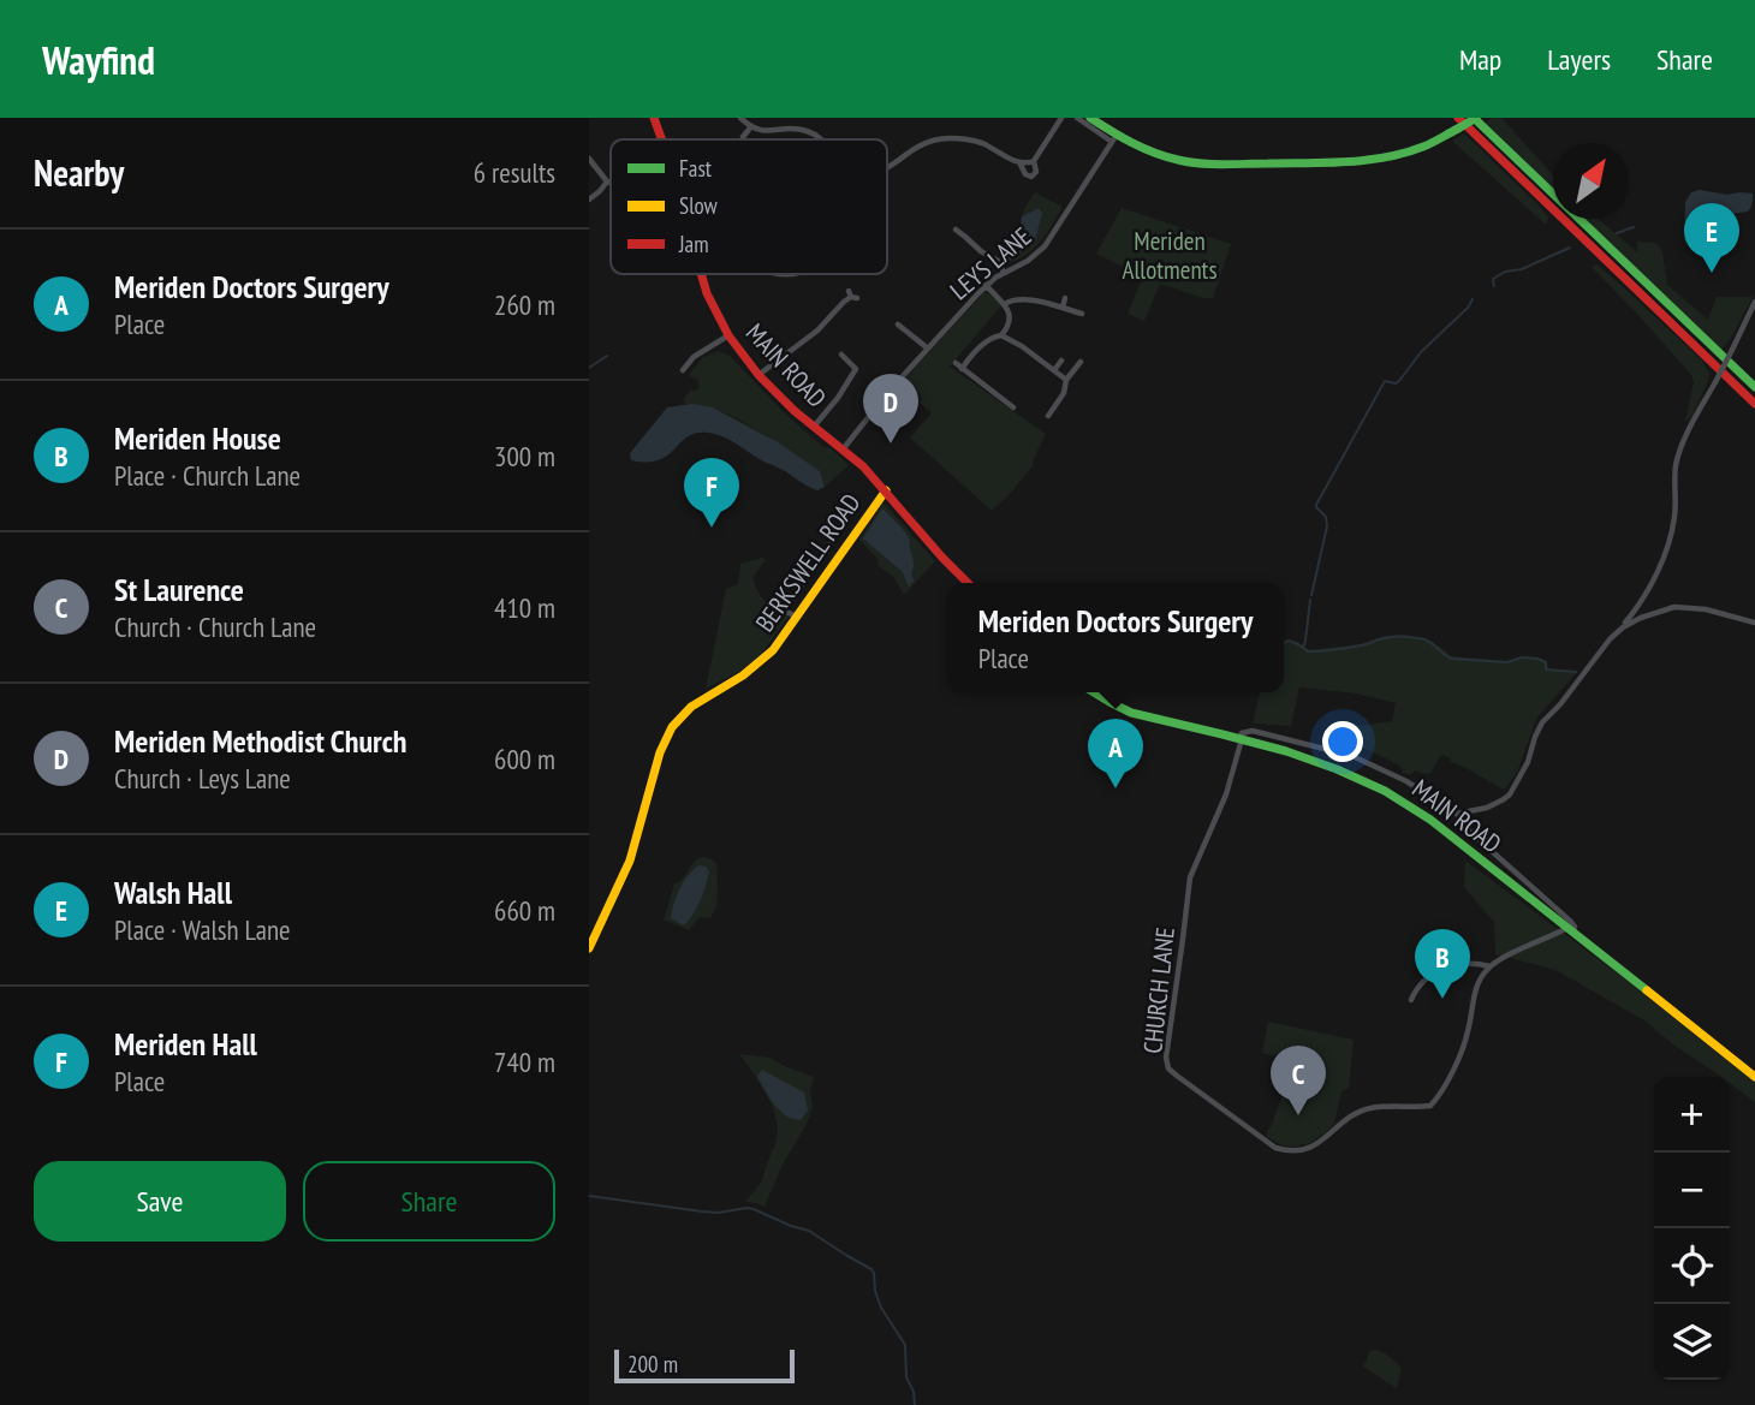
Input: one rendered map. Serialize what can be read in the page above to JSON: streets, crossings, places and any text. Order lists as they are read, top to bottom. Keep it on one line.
{"streets":{"main road":["MAIN ROAD","BERKSWELL ROAD"],"street":["LEYS LANE","CHURCH LANE"]},"crossings":[["LEYS LANE","MAIN ROAD"],["MAIN ROAD","BERKSWELL ROAD"],["MAIN ROAD","CHURCH LANE"]],"parks":["Meriden Allotments"],"legend":["Fast","Slow","Jam"],"scale_bar":"200 m","north":"top right","page":{"header":"Wayfind","nav":["Map","Layers","Share"],"heading":["Nearby","6 results"],"pins":["E","D","F","A","B","C"],"list":[{"mark":"A","name":"Meriden Doctors Surgery","note":"Place","value":"260 m"},{"mark":"B","name":"Meriden House","note":"Place · Church Lane","value":"300 m"},{"mark":"C","name":"St Laurence","note":"Church · Church Lane","value":"410 m"},{"mark":"D","name":"Meriden Methodist Church","note":"Church · Leys Lane","value":"600 m"},{"mark":"E","name":"Walsh Hall","note":"Place · Walsh Lane","value":"660 m"},{"mark":"F","name":"Meriden Hall","note":"Place","value":"740 m"}],"popup":["Meriden Doctors Surgery","Place"],"map_buttons":["+","−"],"buttons":["Save","Share"],"scale":"200 m"}}
